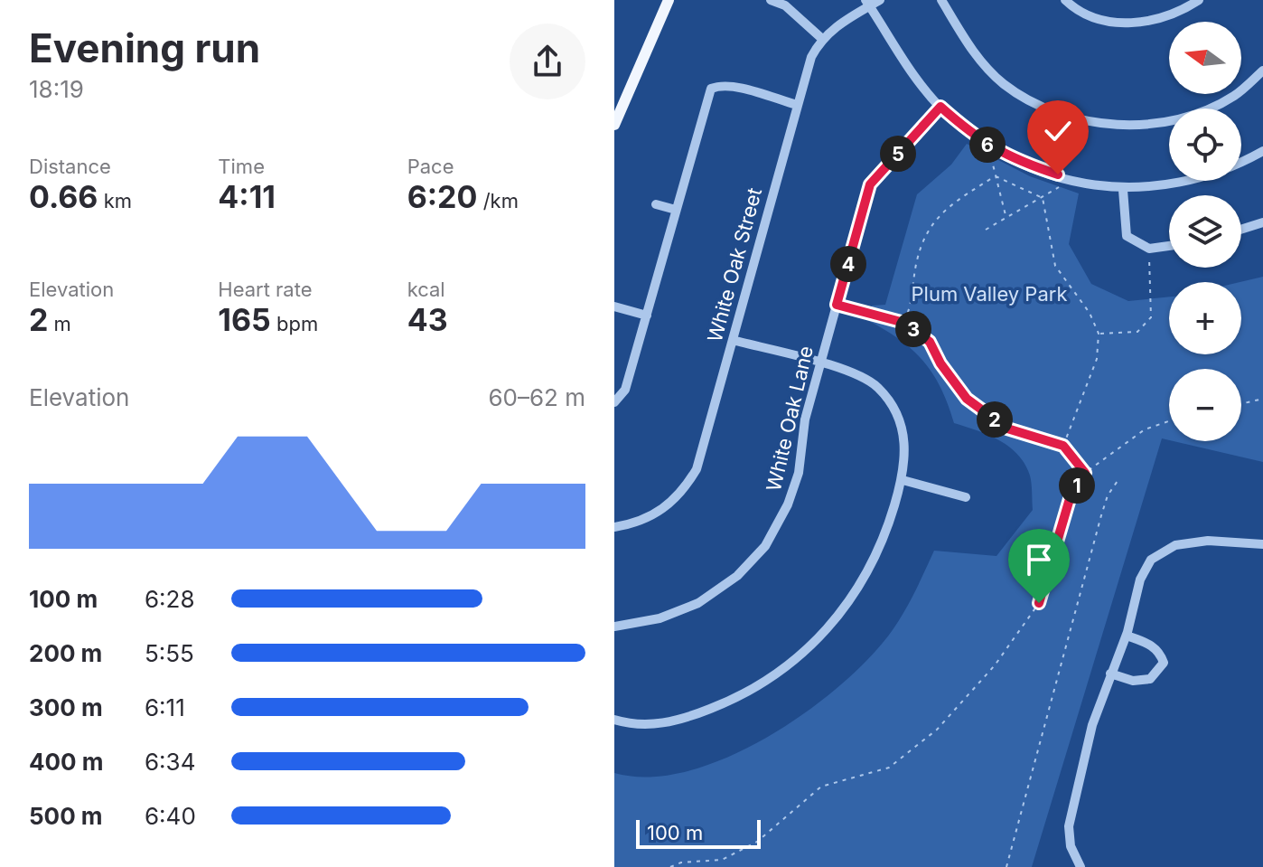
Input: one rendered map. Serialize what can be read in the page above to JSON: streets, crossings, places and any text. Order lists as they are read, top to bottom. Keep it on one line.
{"streets":{"street":["White Oak Street","White Oak Lane"]},"parks":["Plum Valley Park"],"scale_bar":"100 m","north":"left","page":{"heading":["Evening run","18:19"],"map_buttons":["+","−"],"stats":[["Distance","0.66 km"],["Time","4:11"],["Pace","6:20 /km"],["Elevation","2 m"],["Heart rate","165 bpm"],["kcal","43"]],"pins":["6","5","4","3","2","1"],"chart":["Elevation","60–62 m"],"list":[{"name":"100 m","note":"6:28"},{"name":"200 m","note":"5:55"},{"name":"300 m","note":"6:11"},{"name":"400 m","note":"6:34"},{"name":"500 m","note":"6:40"}],"scale":"100 m"}}
